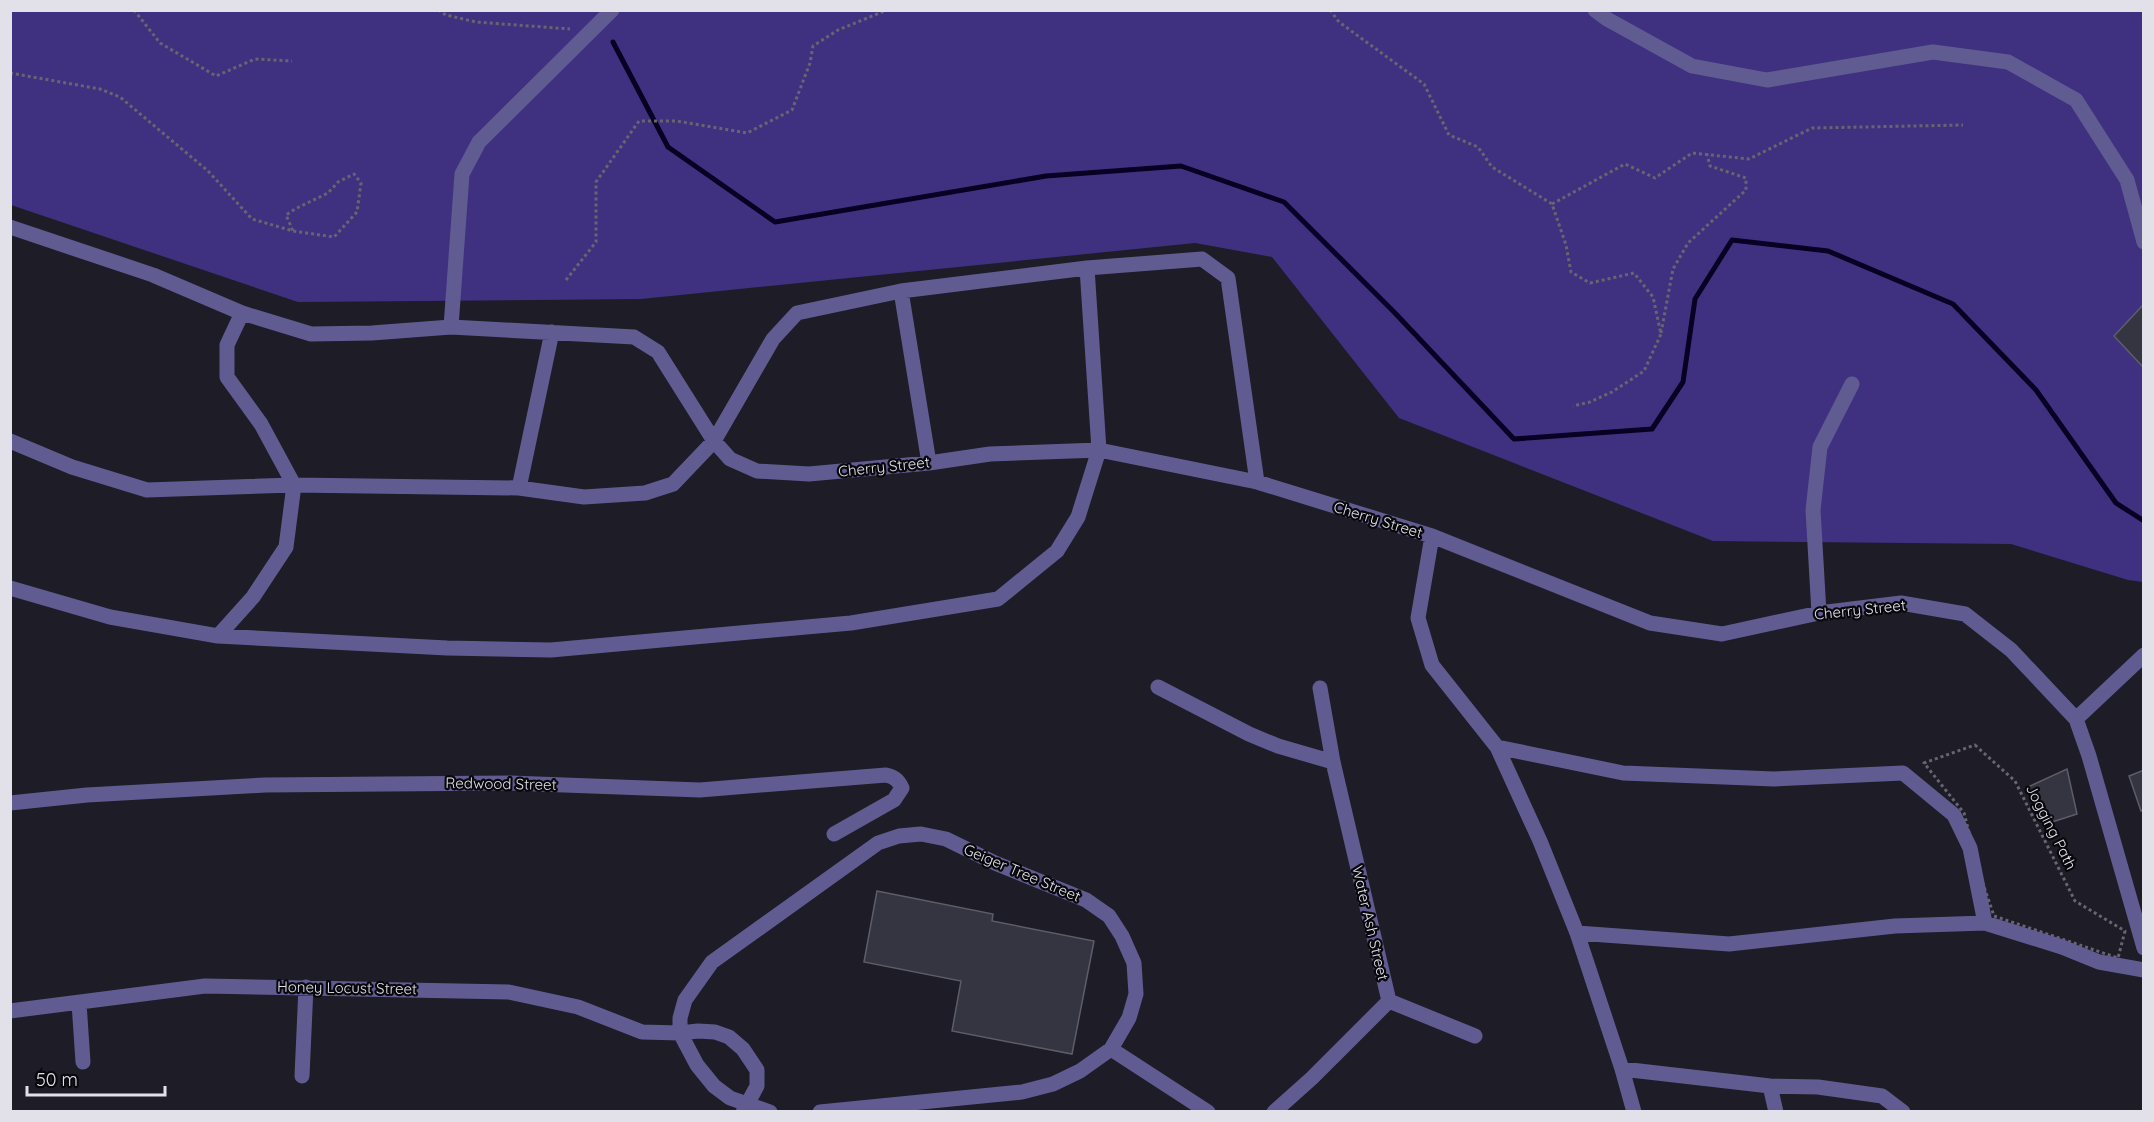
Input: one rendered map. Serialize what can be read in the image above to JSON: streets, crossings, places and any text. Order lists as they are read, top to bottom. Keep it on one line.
{"streets":{"street":["Cherry Street","Redwood Street","Geiger Tree Street","Water Ash Street","Honey Locust Street"],"path":["Jogging Path"]},"crossings":[["Geiger Tree Street","Honey Locust Street"]],"scale_bar":"50 m"}
